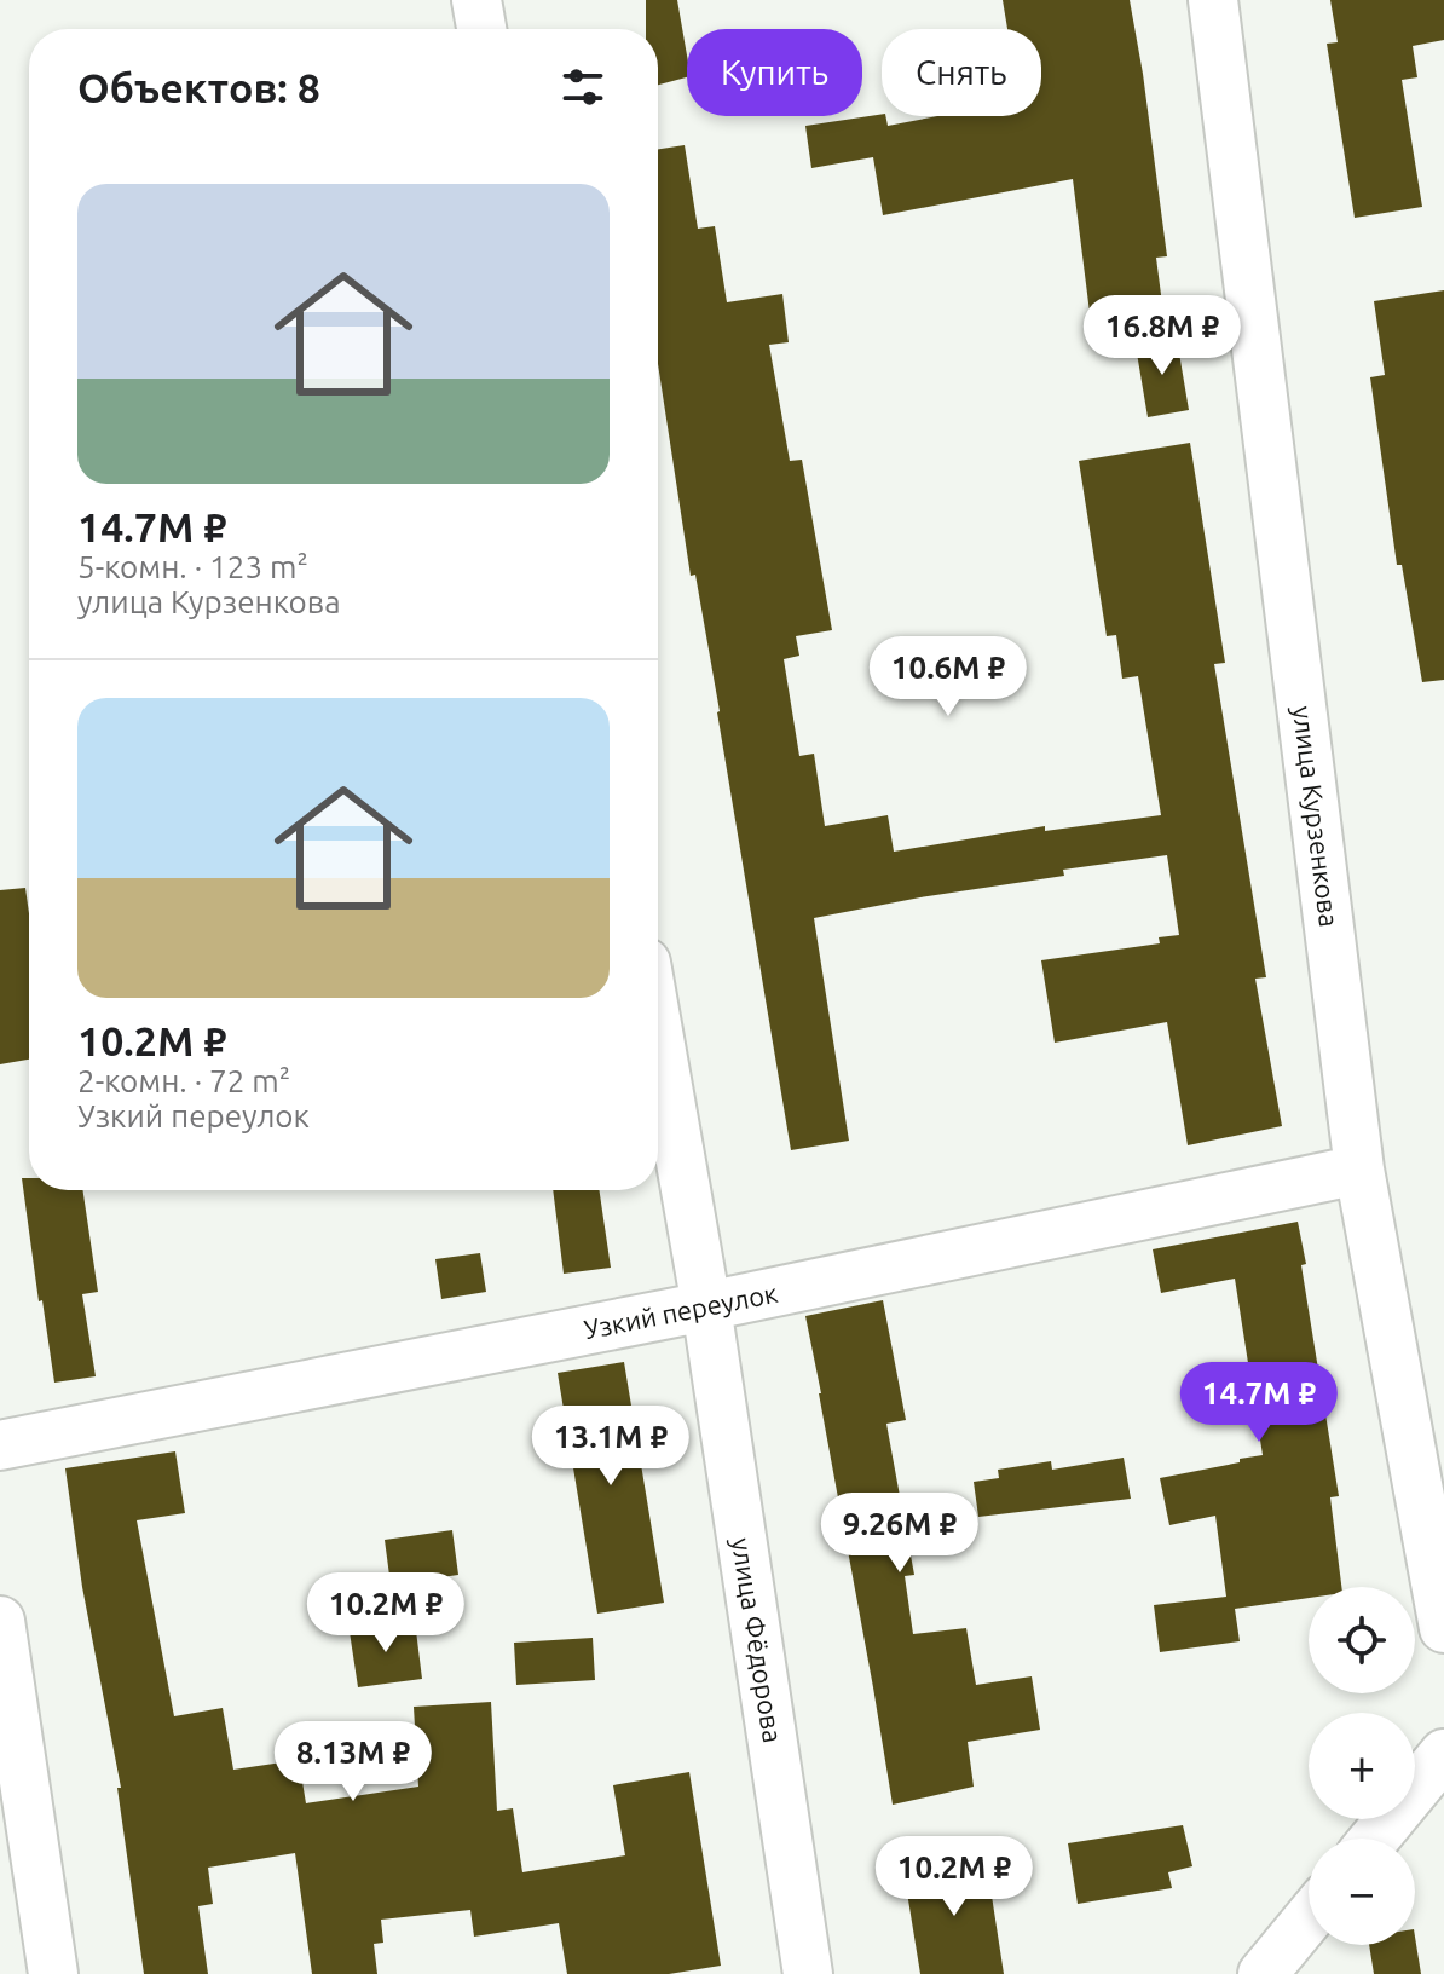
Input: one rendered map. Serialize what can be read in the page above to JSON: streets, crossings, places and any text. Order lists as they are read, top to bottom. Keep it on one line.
{"streets":{"street":["улица Курзенкова","Узкий переулок","улица Фёдорова"]},"crossings":[["улица Курзенкова","Узкий переулок"],["Узкий переулок","улица Фёдорова"]],"page":{"chip":["Купить","Снять"],"heading":"Объектов: 8","list":[{"name":"14.7M ₽","note":"5-комн. · 123 m² · улица Курзенкова"},{"name":"10.2M ₽","note":"2-комн. · 72 m² · Узкий переулок"}],"price":["16.8M ₽","10.6M ₽","14.7M ₽","13.1M ₽","9.26M ₽","10.2M ₽","8.13M ₽","10.2M ₽"],"map_buttons":["+","−"]}}
